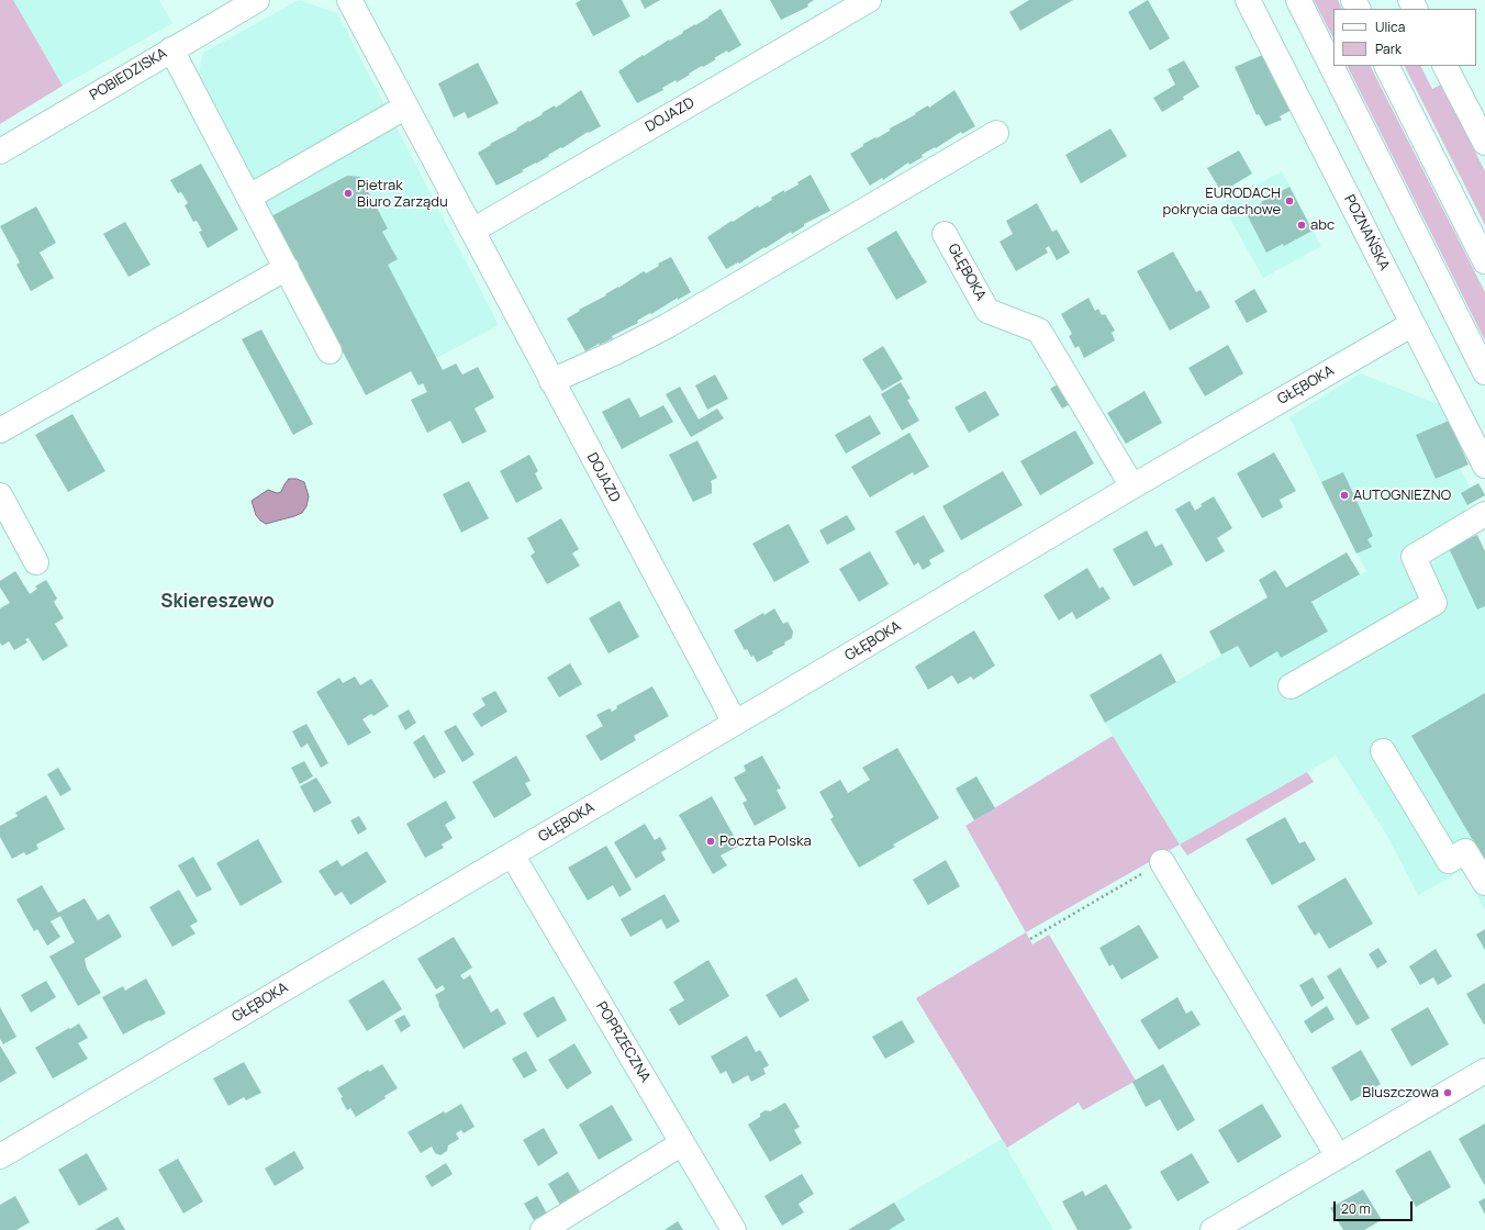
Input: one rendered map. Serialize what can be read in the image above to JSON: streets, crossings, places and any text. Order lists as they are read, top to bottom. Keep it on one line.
{"streets":{"street":["POBIEDZISKA","DOJAZD","POZNAŃSKA","GŁĘBOKA","POPRZECZNA"]},"crossings":[["DOJAZD","GŁĘBOKA"],["POZNAŃSKA","GŁĘBOKA"],["GŁĘBOKA","POPRZECZNA"]],"districts":["Skiereszewo"],"places":["Pietrak Biuro Zarządu","EURODACH pokrycia dachowe","abc","AUTOGNIEZNO","Poczta Polska","Bluszczowa"],"legend":["Ulica","Park"],"scale_bar":"20 m"}
